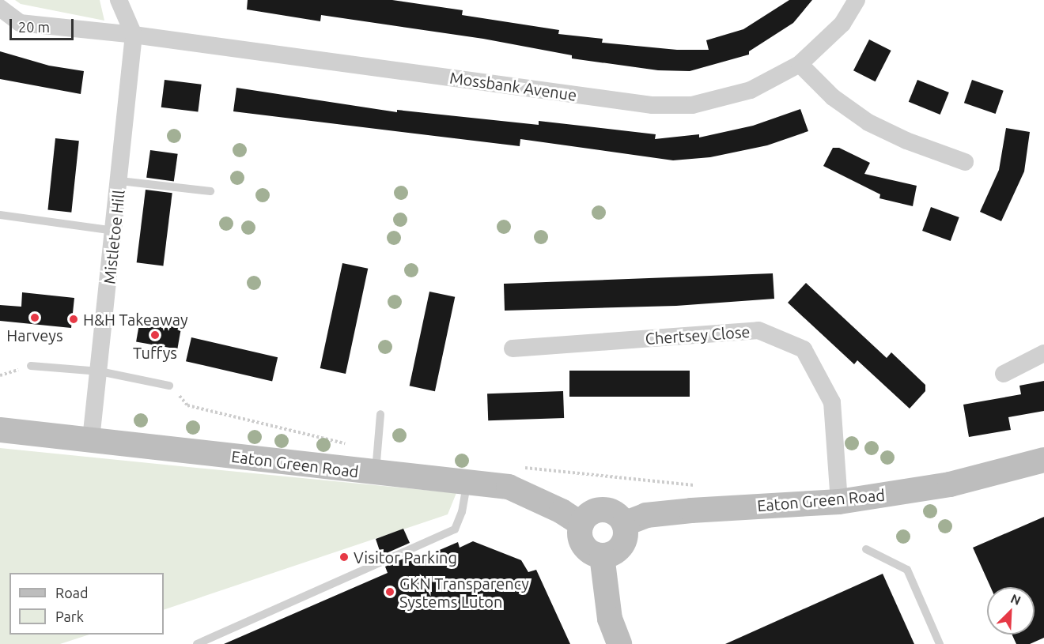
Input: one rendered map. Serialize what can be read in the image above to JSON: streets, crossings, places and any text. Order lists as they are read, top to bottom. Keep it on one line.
{"streets":{"street":["Mossbank Avenue","Mistletoe Hill","Chertsey Close","Eaton Green Road"]},"crossings":[["Mossbank Avenue","Mistletoe Hill"],["Mistletoe Hill","Eaton Green Road"],["Chertsey Close","Eaton Green Road"]],"places":["Harveys","H&H Takeaway","Tuffys","Visitor Parking","GKN Transparency Systems Luton"],"legend":["Road","Park"],"scale_bar":"20 m","north":"top right"}
